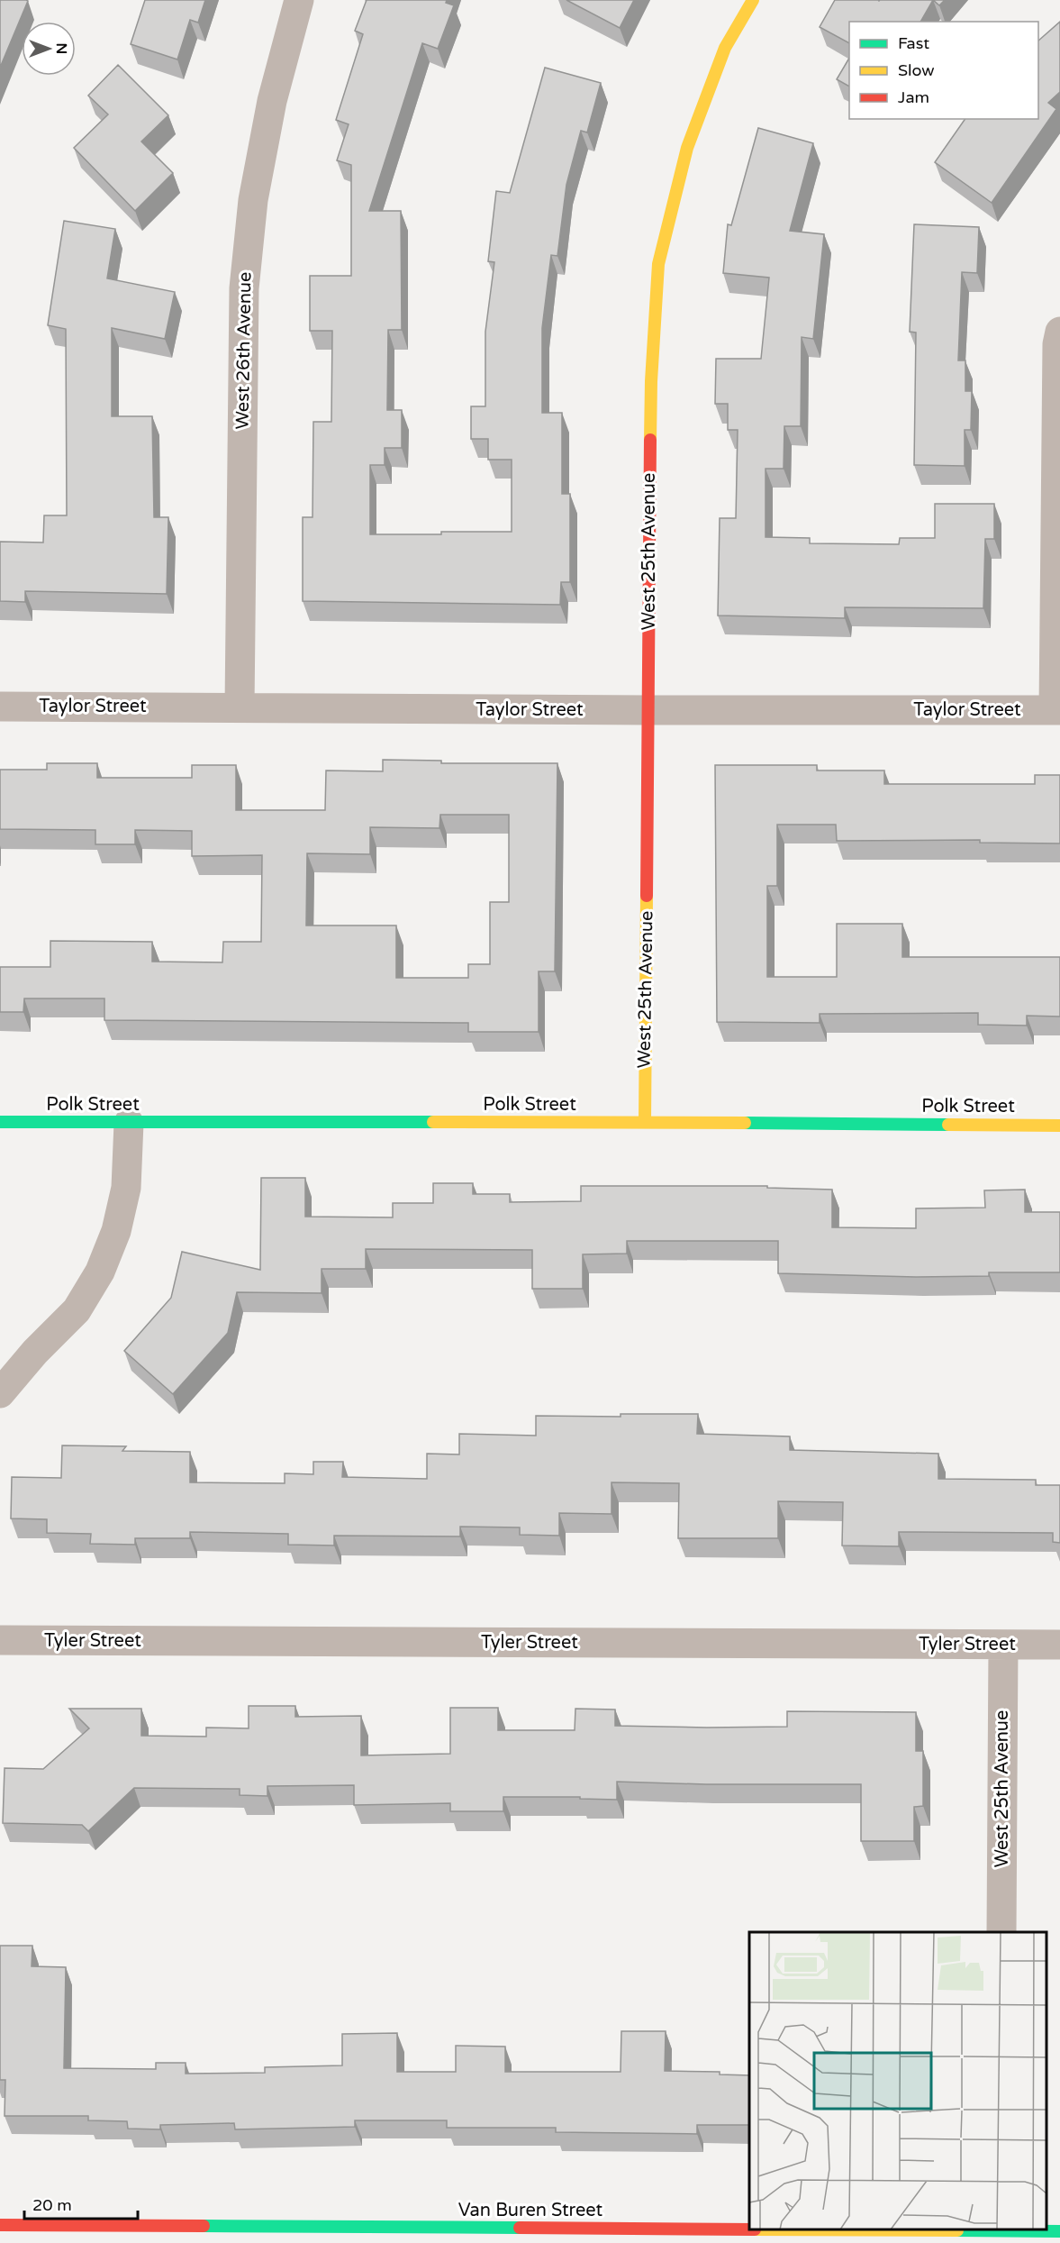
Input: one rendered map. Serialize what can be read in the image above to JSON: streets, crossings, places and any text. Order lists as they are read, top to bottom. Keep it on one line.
{"streets":{"street":["West 26th Avenue","West 25th Avenue","Taylor Street","Polk Street","Tyler Street","Van Buren Street"]},"crossings":[["West 26th Avenue","Taylor Street"],["West 25th Avenue","Taylor Street"],["West 25th Avenue","Polk Street"],["West 25th Avenue","Tyler Street"]],"legend":["Fast","Slow","Jam"],"scale_bar":"20 m","north":"right"}
